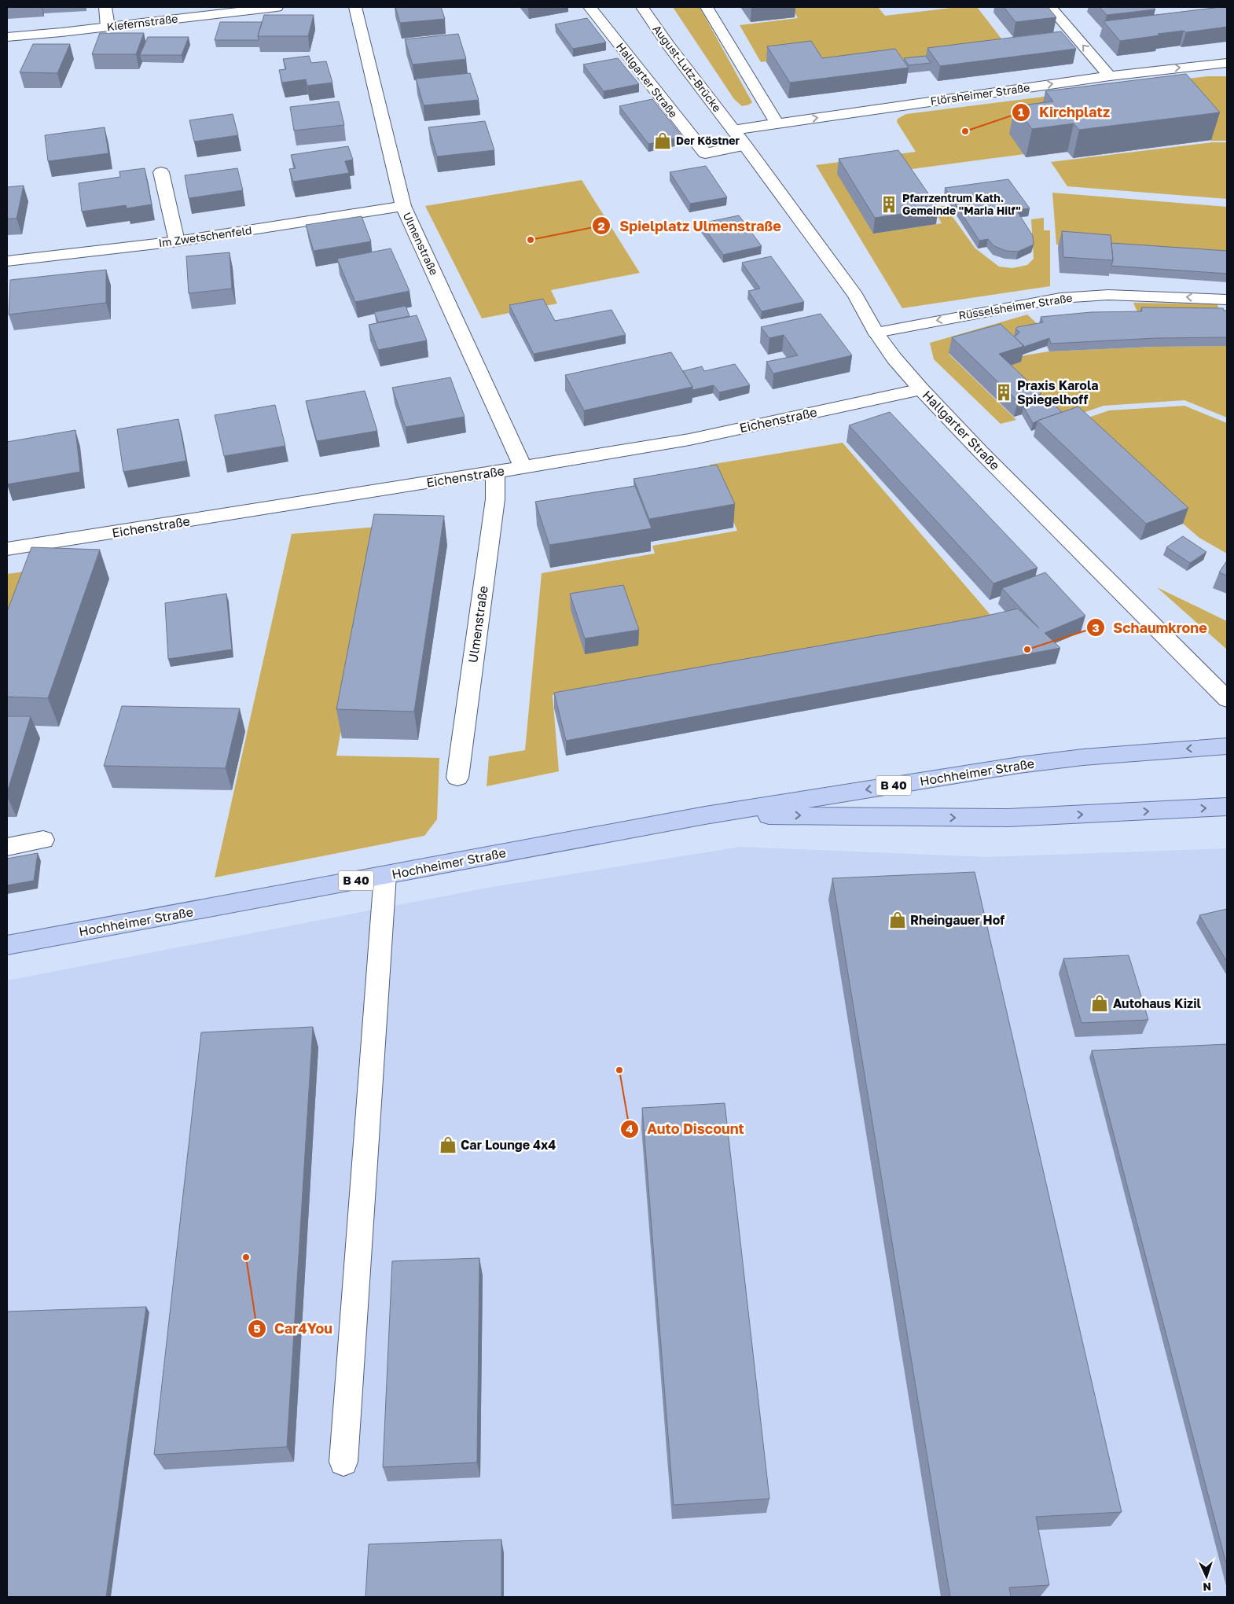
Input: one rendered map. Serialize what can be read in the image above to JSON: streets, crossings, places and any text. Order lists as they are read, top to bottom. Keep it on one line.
{"streets":{"main road":["Hochheimer Straße","B 40"],"street":["Kiefernstraße","August-Lutz-Brücke","Hallgarter Straße","Flörsheimer Straße","Im Zwetschenfeld","Ulmenstraße","Rüsselsheimer Straße","Eichenstraße"]},"crossings":[["August-Lutz-Brücke","Hallgarter Straße"],["August-Lutz-Brücke","Flörsheimer Straße"],["Hallgarter Straße","Flörsheimer Straße"],["Hallgarter Straße","Rüsselsheimer Straße"],["Hallgarter Straße","Eichenstraße"],["Im Zwetschenfeld","Ulmenstraße"],["Ulmenstraße","Eichenstraße"]],"one_way":["Flörsheimer Straße","Rüsselsheimer Straße"],"places":{"other":["Kirchplatz","Spielplatz Ulmenstraße","Schaumkrone","Auto Discount","Car4You"],"shop":["Der Köstner","Rheingauer Hof","Autohaus Kizil","Car Lounge 4x4"],"building":["Pfarrzentrum Kath. Gemeinde \"Maria Hilf\"","Praxis Karola Spiegelhoff"]},"north":"bottom"}
